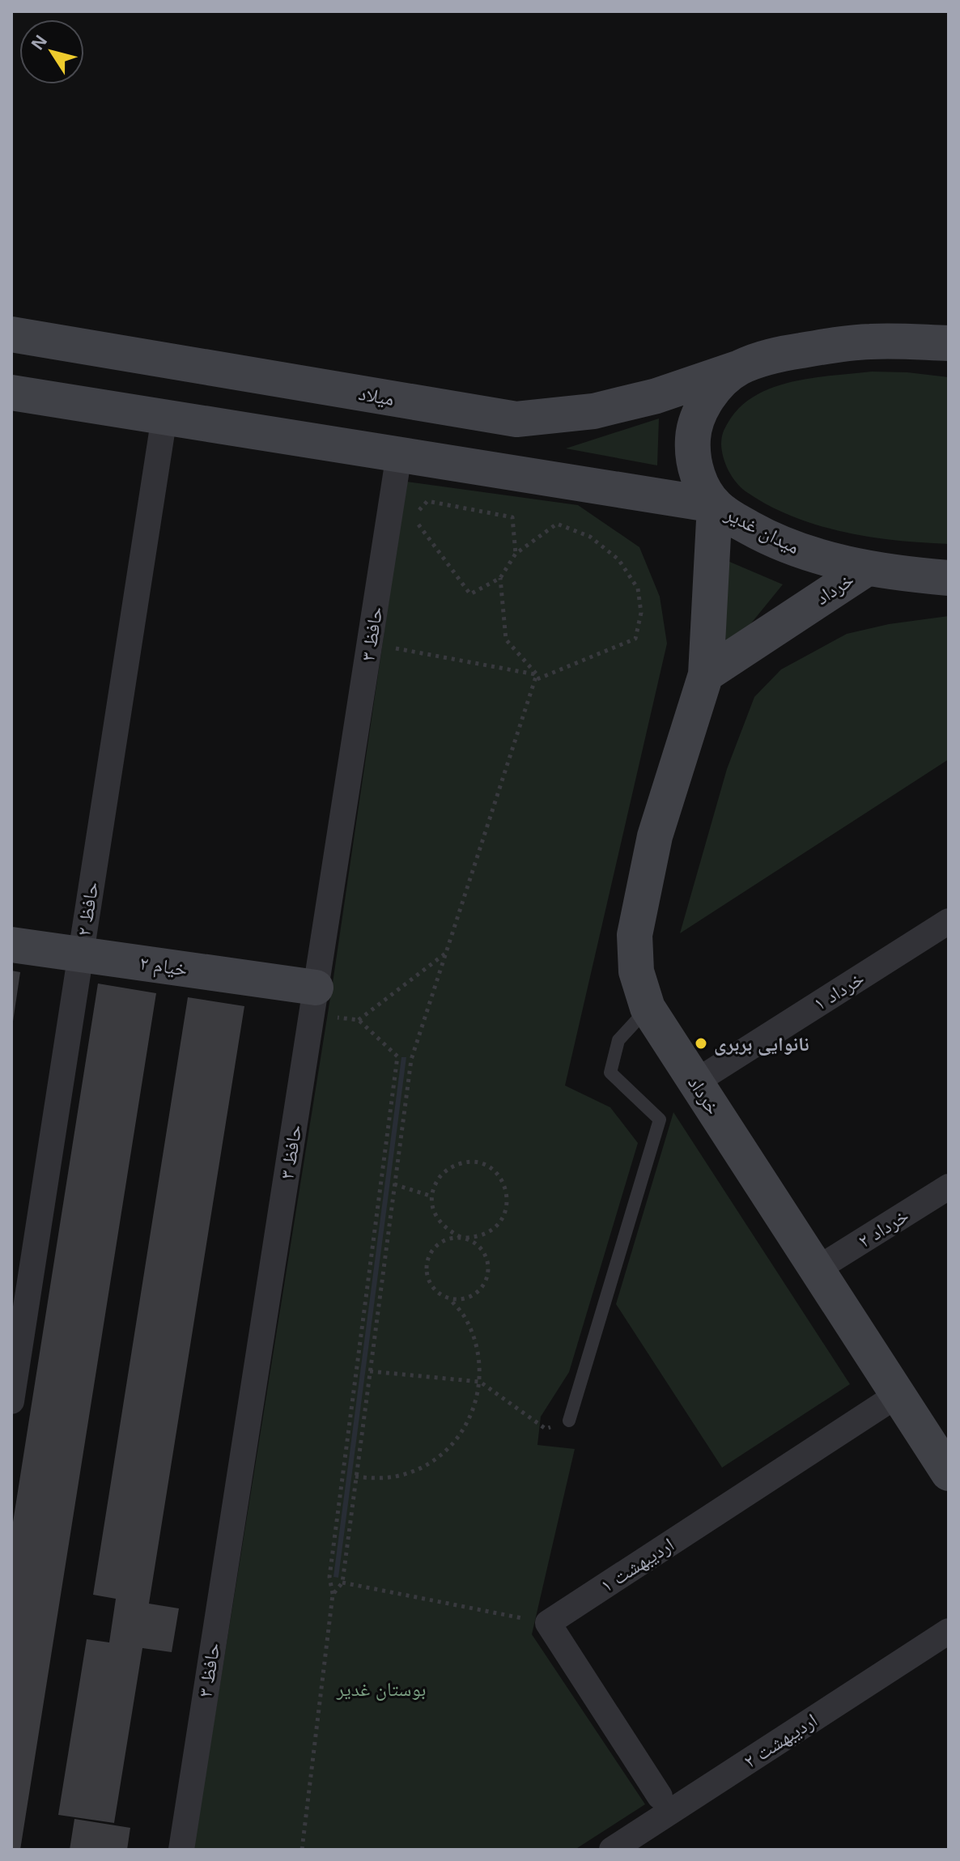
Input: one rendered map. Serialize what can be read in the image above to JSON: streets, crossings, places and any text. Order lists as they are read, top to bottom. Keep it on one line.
{"streets":{"main road":["میلاد","میدان غدیر","خرداد","خیام ۲"],"street":["حافظ ۳","حافظ ۲","خرداد ۱","خرداد ۲","اردیبهشت ۱","اردیبهشت ۲"]},"crossings":[["میلاد","میدان غدیر"],["میدان غدیر","خرداد"],["خرداد","خرداد ۱"],["خرداد","خرداد ۲"],["خرداد","اردیبهشت ۱"],["حافظ ۳","خیام ۲"],["حافظ ۲","خیام ۲"]],"parks":["بوستان غدیر"],"places":["نانوایی بربری"],"north":"top left"}
